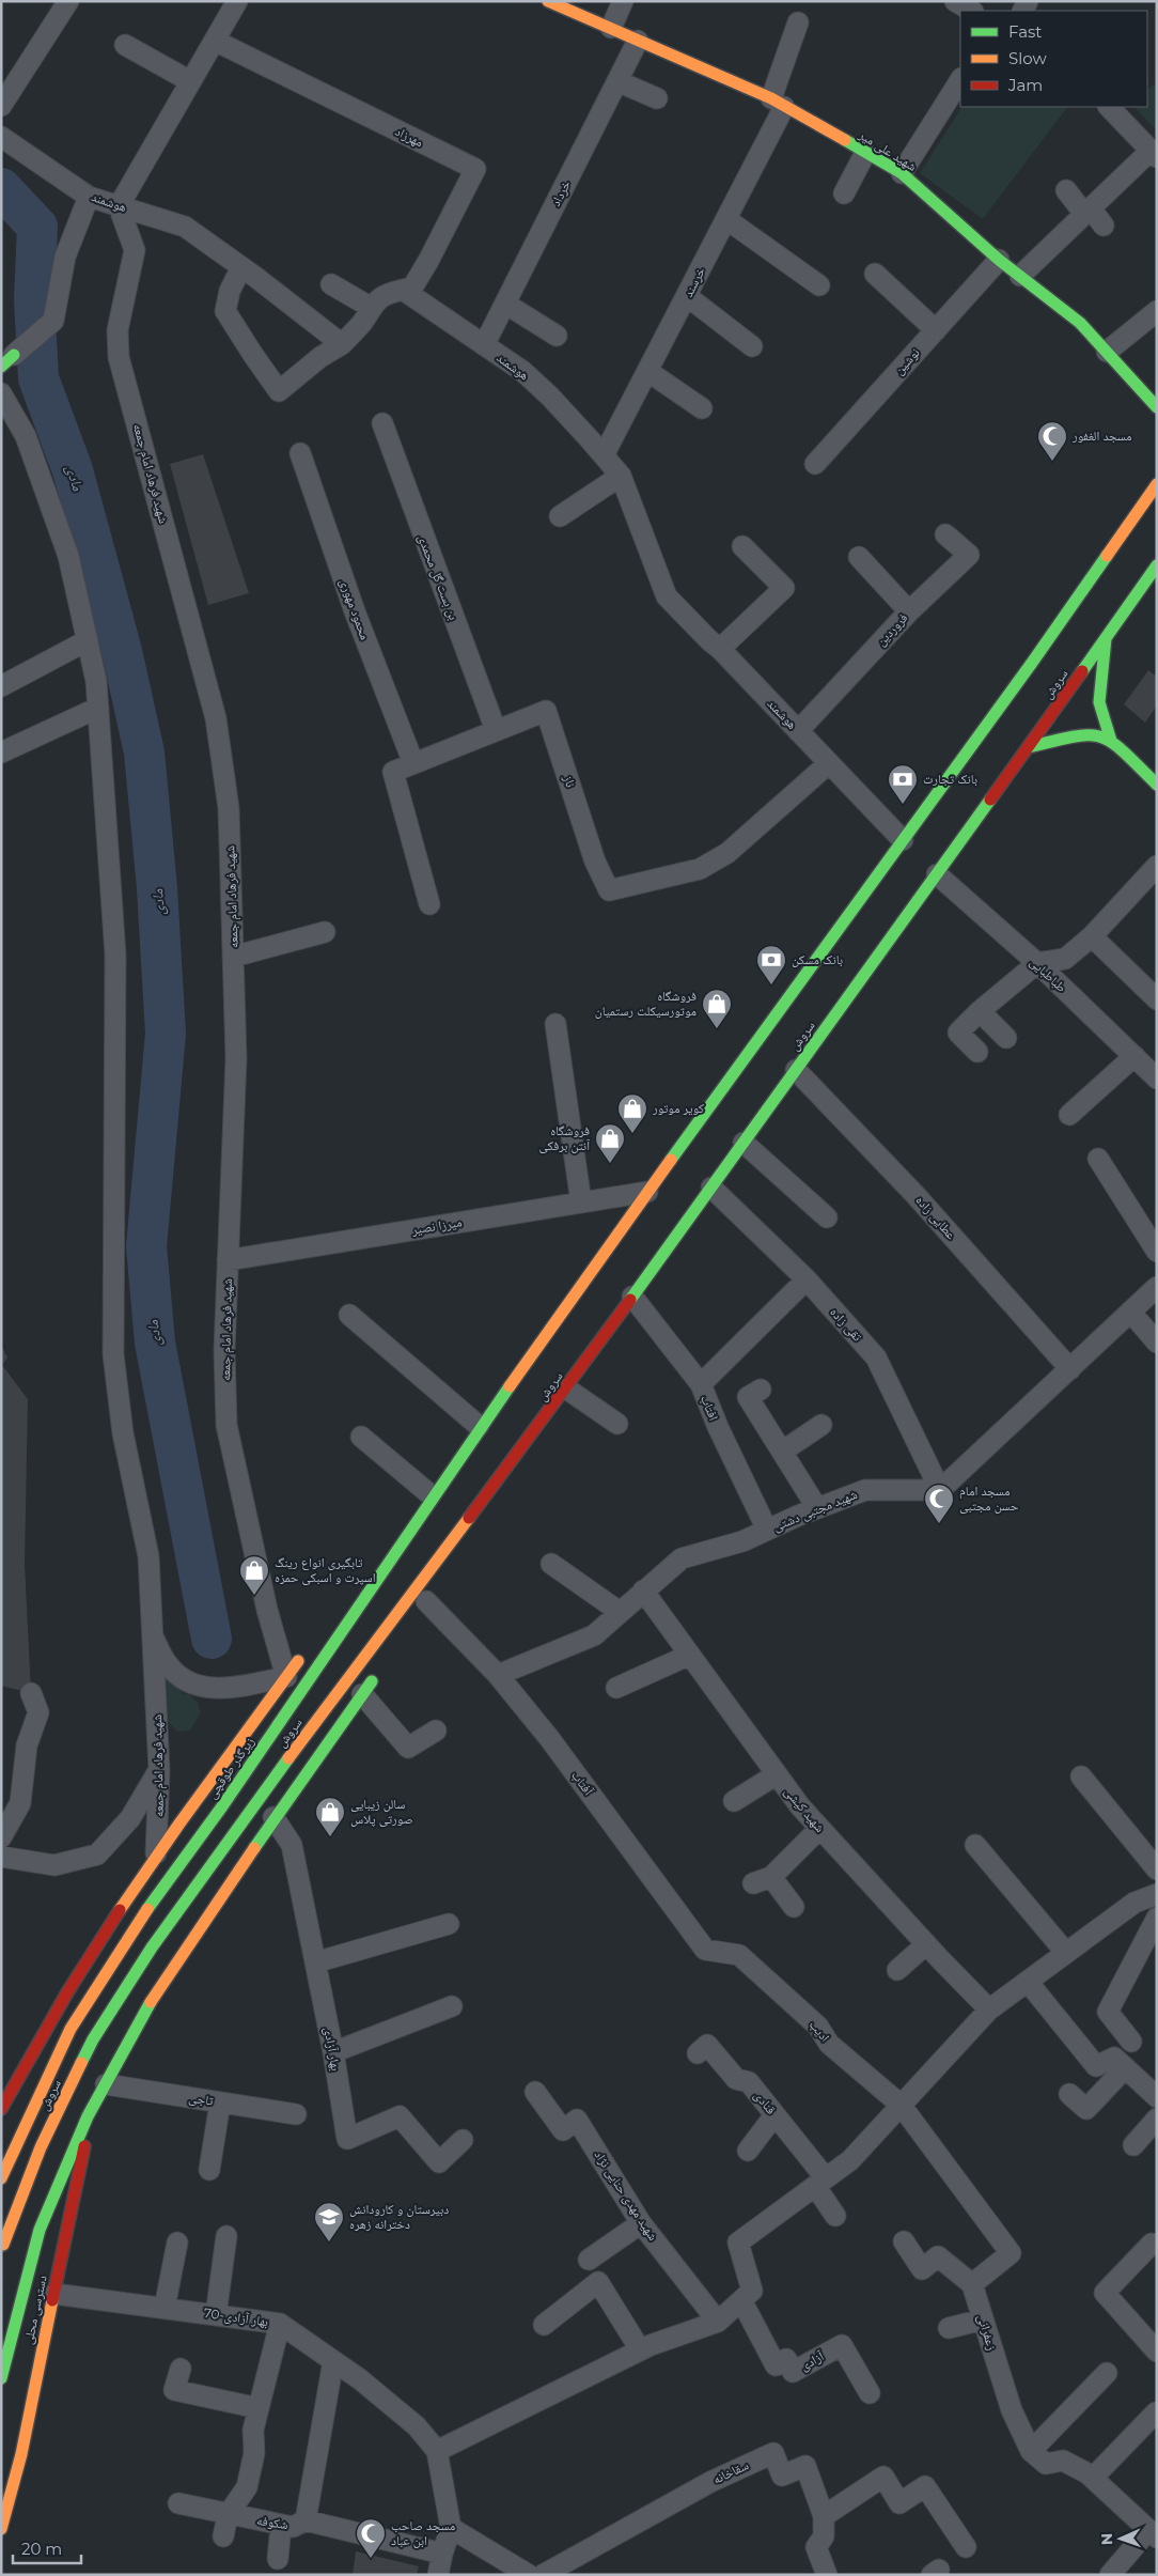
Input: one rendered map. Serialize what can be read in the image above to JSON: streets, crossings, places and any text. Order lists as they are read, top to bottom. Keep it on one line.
{"streets":{"main road":["شهید علی میر","سروش","زیرگذر طوقچی","دسترسی محلی"],"street":["مهرزاد","خرداد","هوشمند","خرسند","نوشین","شهید فرهاد امام جمعه","بن بست گل محمدی","محمود مهوری","فروردین","ناز","طباطبایی","عطایی زاده","میرزا نصیر","تقی زاده","افتاب","شهید مجتبی دشتی","آفتاب","شهید کیشی","ادیب","بهار آزادی","تاجی","قنادی","شهید مهدی حنایی نژاد","70-بهار آزادی","زعفرانی","آزادی","سقاخانه","شکوفه"]},"crossings":[["مهرزاد","هوشمند"],["شهید علی میر","خرداد"],["شهید علی میر","خرسند"],["شهید علی میر","نوشین"],["خرداد","هوشمند"],["هوشمند","خرسند"],["هوشمند","شهید فرهاد امام جمعه"],["هوشمند","فروردین"],["هوشمند","ناز"],["شهید فرهاد امام جمعه","میرزا نصیر"],["بن بست گل محمدی","ناز"],["محمود مهوری","ناز"],["سروش","طباطبایی"],["سروش","عطایی زاده"],["سروش","تقی زاده"],["سروش","افتاب"],["تقی زاده","شهید مجتبی دشتی"],["افتاب","شهید مجتبی دشتی"],["شهید مجتبی دشتی","آفتاب"],["شهید مجتبی دشتی","شهید کیشی"],["آفتاب","ادیب"],["تاجی","دسترسی محلی"],["دسترسی محلی","70-بهار آزادی"]],"water":["مادی"],"places":{"mosque":["مسجد الغفور","مسجد امام حسن مجتبی","مسجد صاحب ابن عباد"],"bank":["بانک تجارت","بانک مسکن"],"shop":["فروشگاه موتورسیکلت رستمیان","کویر موتور","فروشگاه آنتن برفکی","تابگیری انواع رینگ اسپرت و اسبکی حمزه","سالن زیبایی صورتی پلاس"],"school or university":["دبیرستان و کارودانش دخترانه زهره"]},"legend":["Fast","Slow","Jam"],"scale_bar":"20 m","north":"left"}
